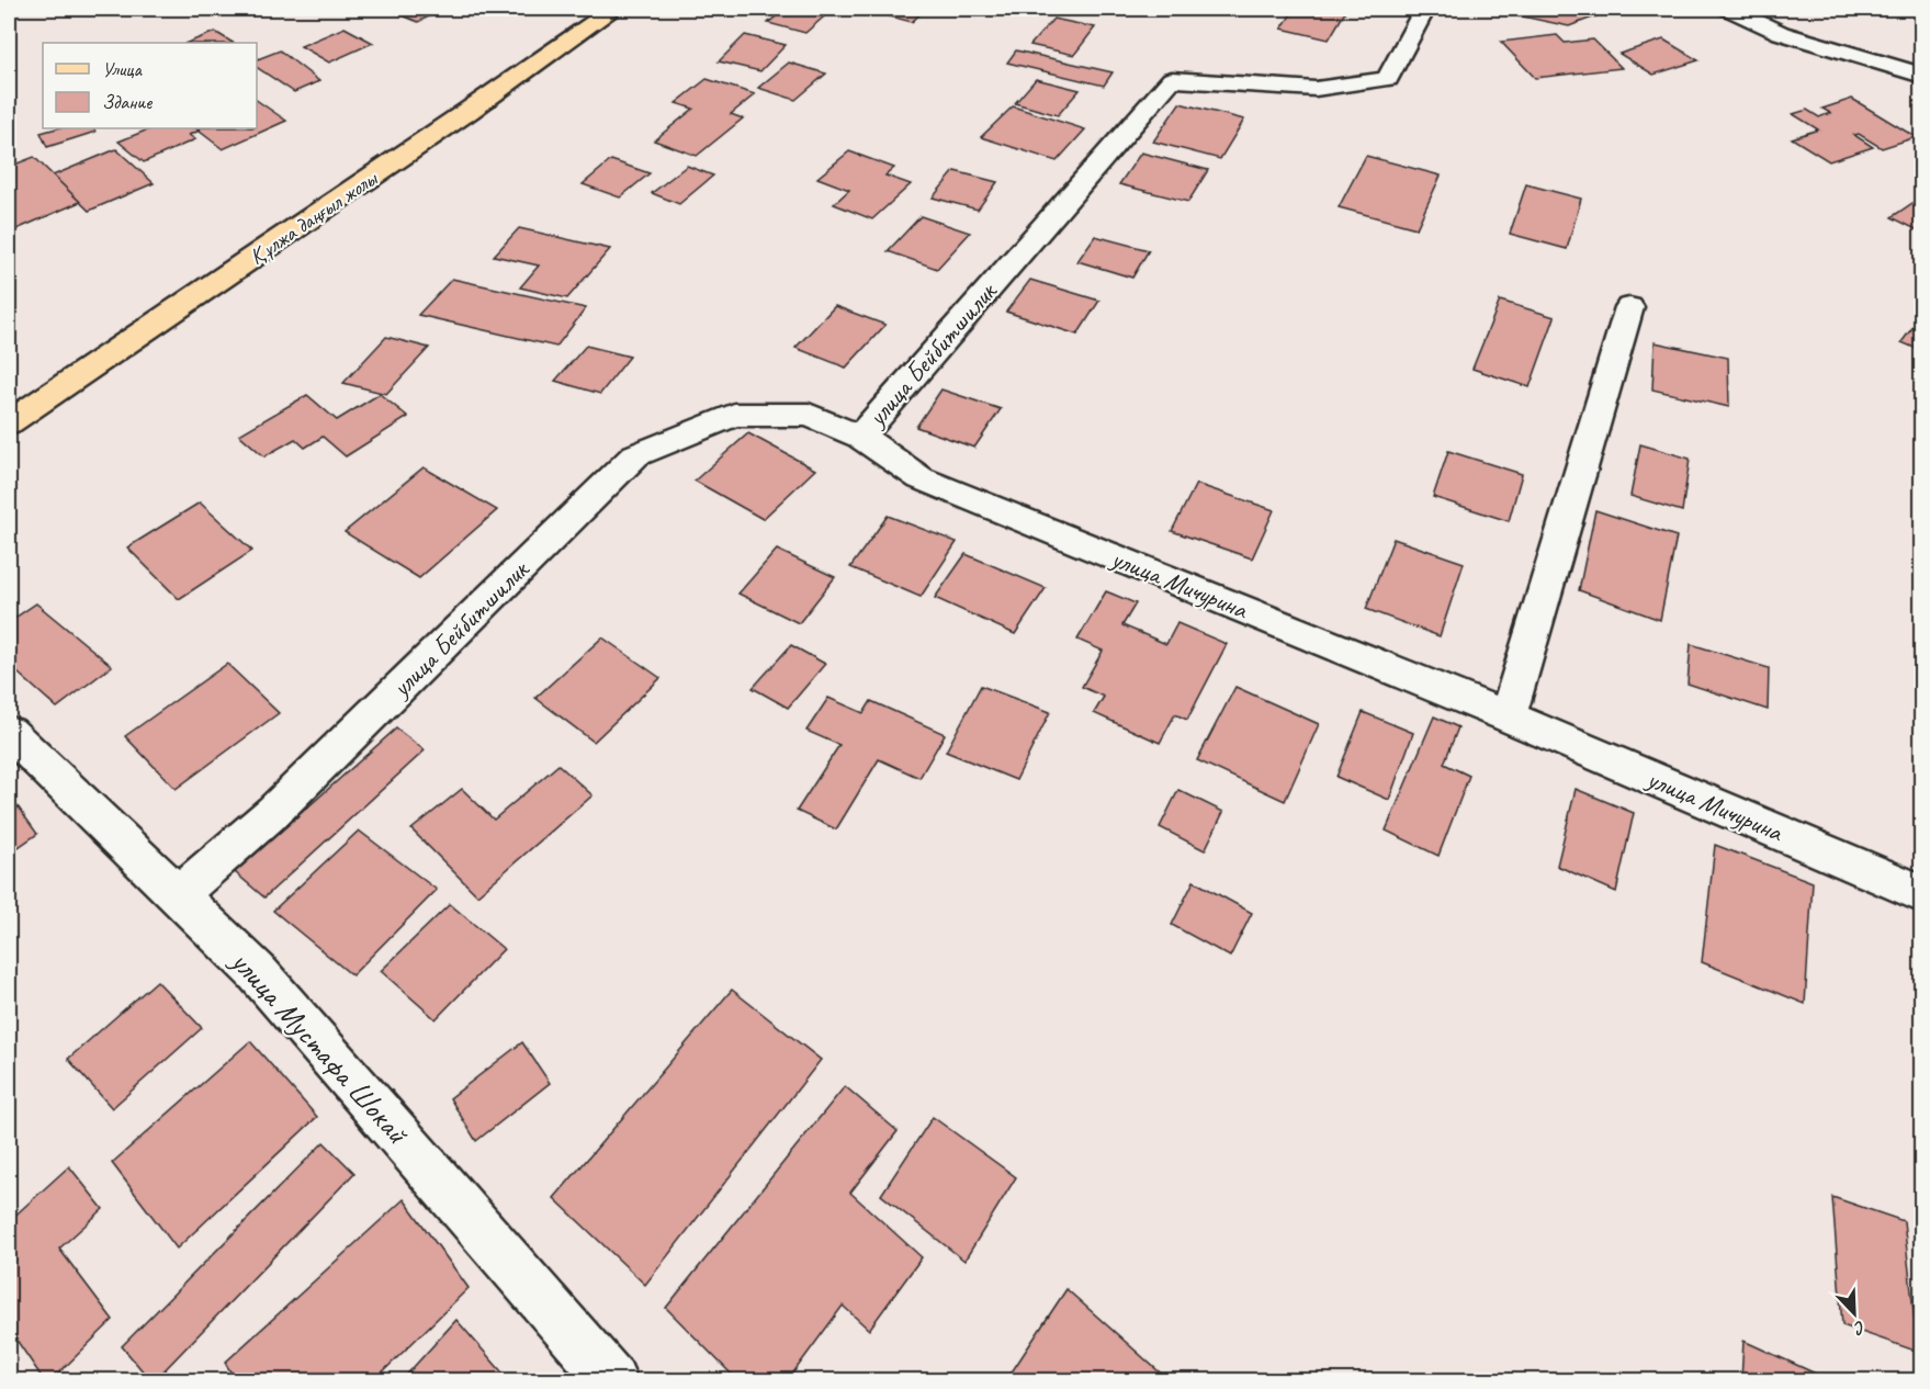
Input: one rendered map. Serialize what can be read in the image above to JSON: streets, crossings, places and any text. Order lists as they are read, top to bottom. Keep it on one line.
{"streets":{"main road":["Құлжа даңғыл жолы"],"street":["улица Бейбитшилик","улица Мичурина","улица Мустафа Шокай"]},"crossings":[["улица Бейбитшилик","улица Мичурина"],["улица Бейбитшилик","улица Мустафа Шокай"]],"legend":["Улица","Здание"],"north":"bottom right"}
